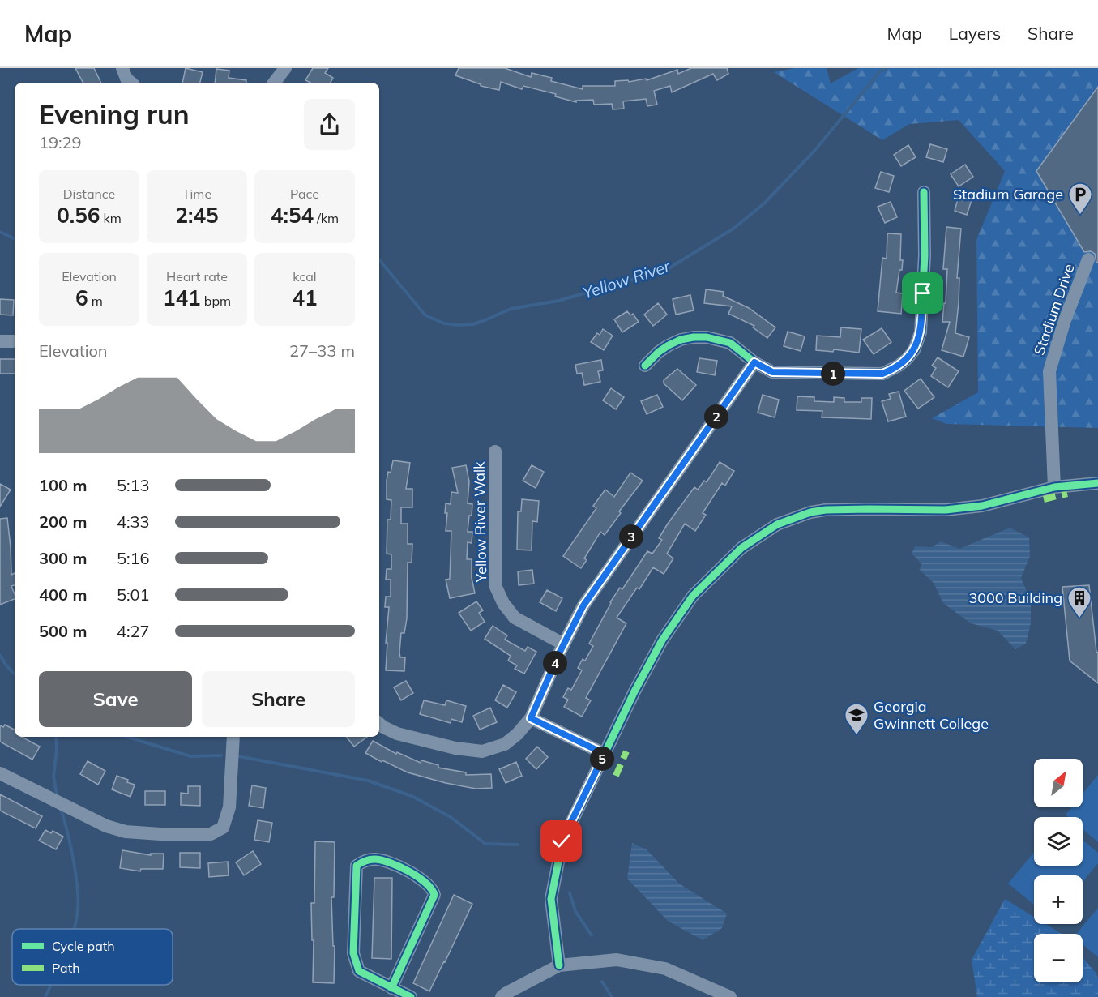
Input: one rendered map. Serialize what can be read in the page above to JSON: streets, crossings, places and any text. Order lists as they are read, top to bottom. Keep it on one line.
{"streets":{"street":["Stadium Drive","Yellow River Walk"]},"water":["Yellow River"],"places":{"parking":["Stadium Garage"],"building":["3000 Building"],"school or university":["Georgia Gwinnett College"]},"legend":["Cycle path","Path"],"north":"top right","page":{"header":"Map","nav":["Map","Layers","Share"],"heading":["Evening run","19:29"],"stats":[["Distance","0.56 km"],["Time","2:45"],["Pace","4:54 /km"],["Elevation","6 m"],["Heart rate","141 bpm"],["kcal","41"]],"chart":["Elevation","27–33 m"],"pins":["1","2","3","4","5"],"list":[{"name":"100 m","note":"5:13"},{"name":"200 m","note":"4:33"},{"name":"300 m","note":"5:16"},{"name":"400 m","note":"5:01"},{"name":"500 m","note":"4:27"}],"buttons":["Save","Share"],"map_buttons":["+","−"]}}
